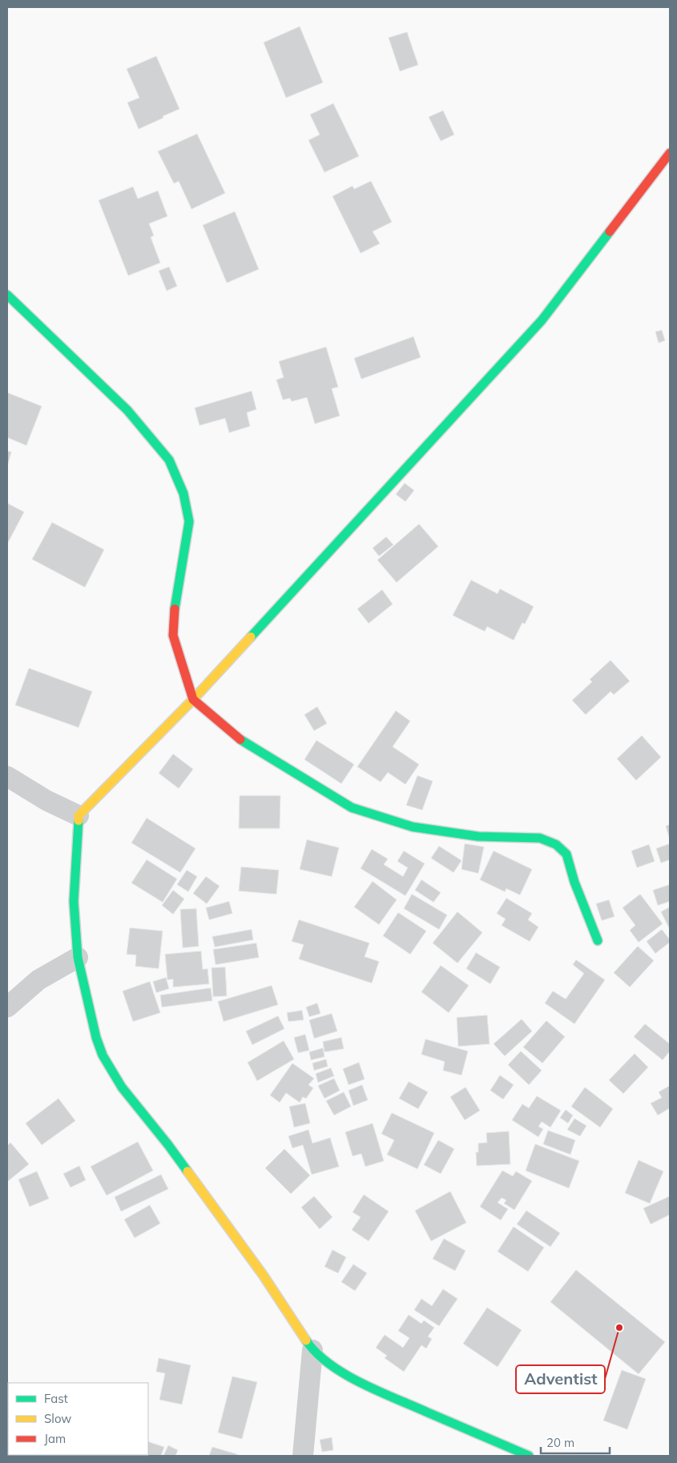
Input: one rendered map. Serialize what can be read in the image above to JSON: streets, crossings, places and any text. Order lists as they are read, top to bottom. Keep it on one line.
{"places":["Adventist"],"legend":["Fast","Slow","Jam"],"scale_bar":"20 m"}
